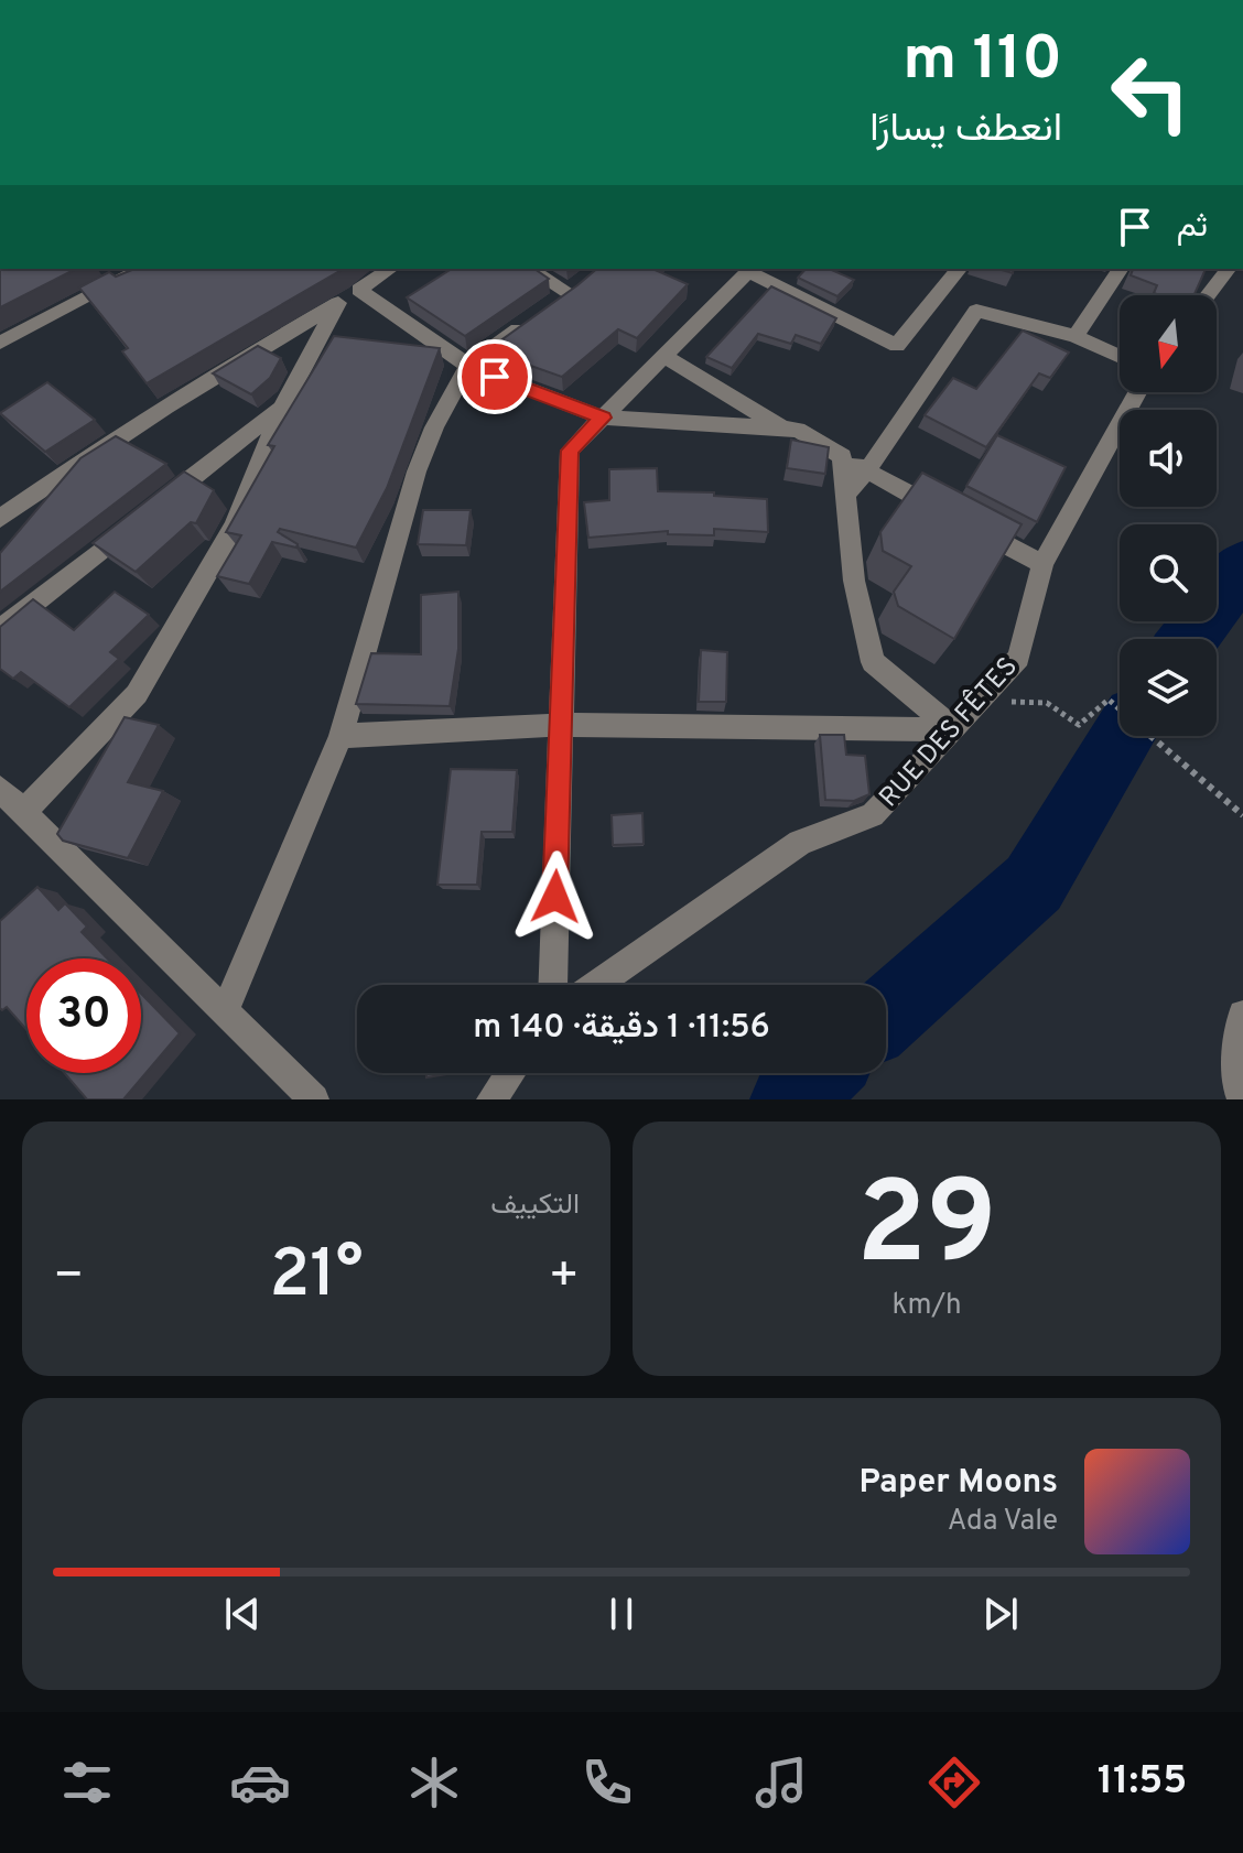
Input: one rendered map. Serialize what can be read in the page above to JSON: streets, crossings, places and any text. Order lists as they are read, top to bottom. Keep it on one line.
{"streets":{"street":["RUE DES FÊTES"]},"north":"bottom","page":{"turn":["110 m","انعطف يسارًا"],"then":"ثم","limit":"30","trip":"11:56 · 1 دقيقة · 140 m","tile":[["29","km/h"],"التكييف"],"heat":["−","21°","+"],"song":["Paper Moons","Ada Vale"],"tabs":"11:55"}}
